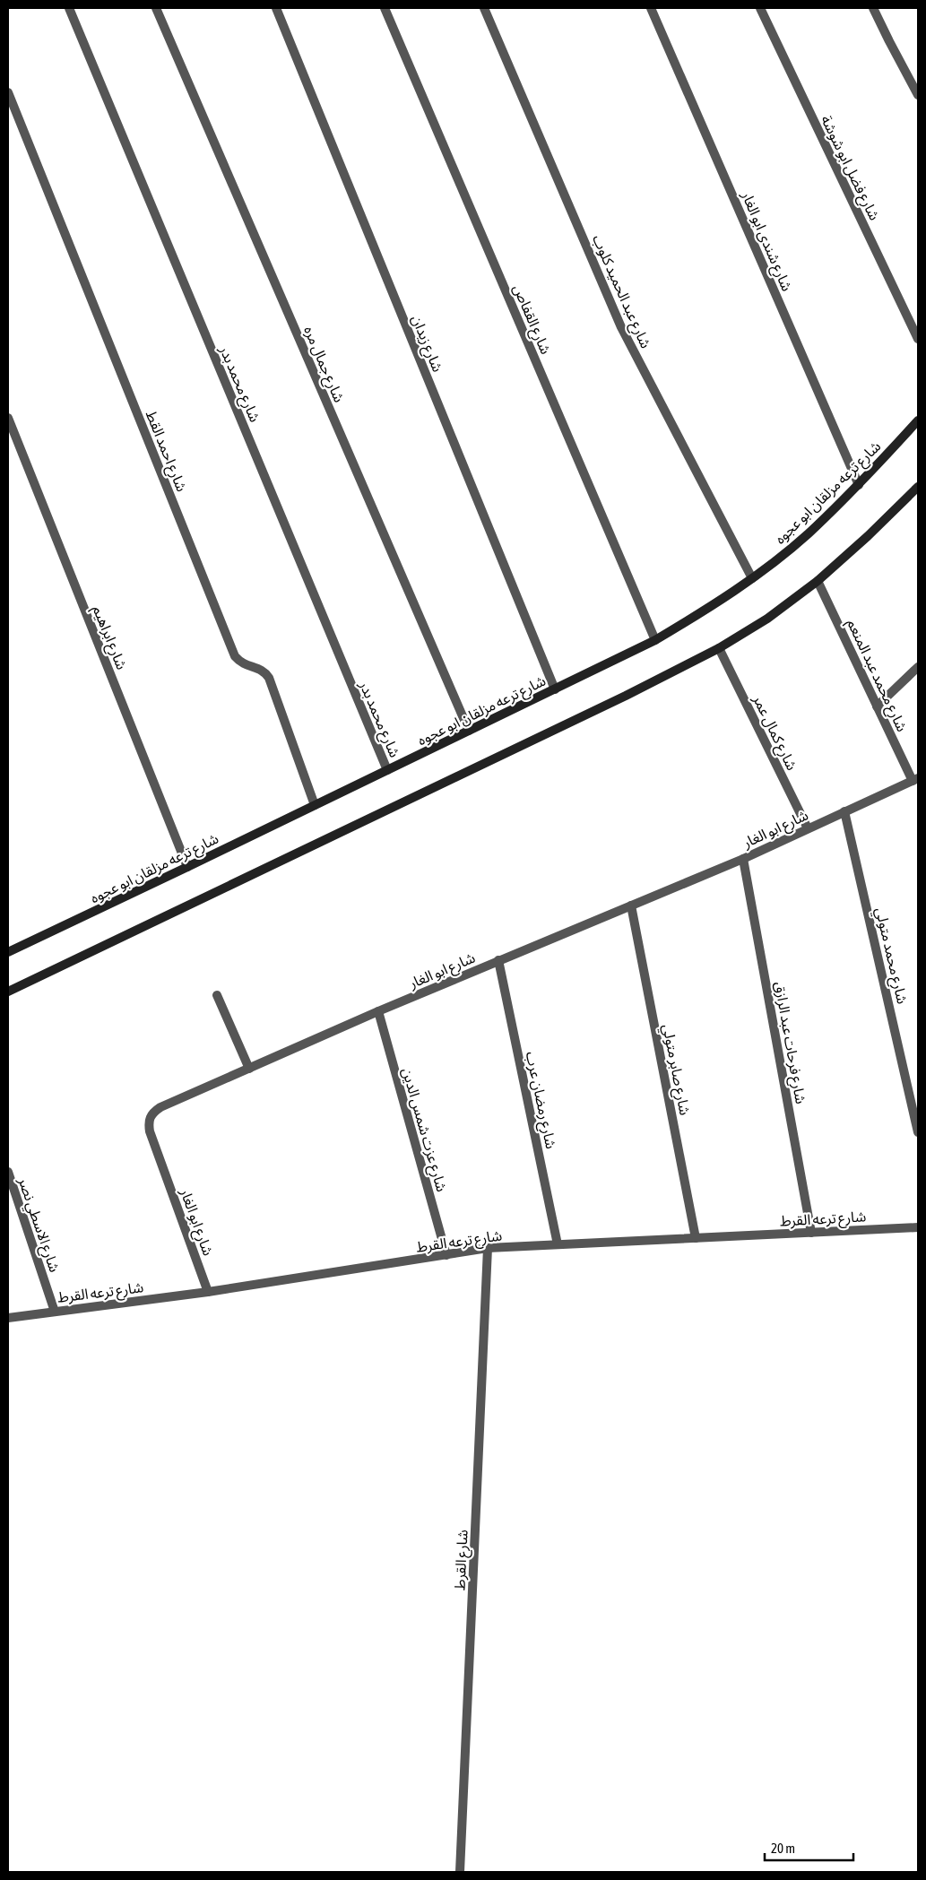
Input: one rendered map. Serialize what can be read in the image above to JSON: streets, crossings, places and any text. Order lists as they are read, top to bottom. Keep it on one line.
{"streets":{"main road":["شارع ترعه مزلقان ابو عجوه"],"street":["شارع فضل ابو شوشة","شارع شندى ابو الغار","شارع عبد الحميد كلوب","شارع القفاص","شارع زيدان","شارع جمال مره","شارع محمد بدر","شارع احمد القط","شارع ابراهيم","شارع محمد عبد المنعم","شارع كمال عمر","شارع ابو الغار","شارع محمد متولي","شارع فرحات عبد الرازق","شارع صابر متولي","شارع رمضان عرب","شارع عزت شمس الدين","شارع ترعه القرط","شارع الاسطي نصر","شارع القرط"]},"crossings":[["شارع شندى ابو الغار","شارع ترعه مزلقان ابو عجوه"],["شارع عبد الحميد كلوب","شارع ترعه مزلقان ابو عجوه"],["شارع القفاص","شارع ترعه مزلقان ابو عجوه"],["شارع زيدان","شارع ترعه مزلقان ابو عجوه"],["شارع جمال مره","شارع ترعه مزلقان ابو عجوه"],["شارع محمد بدر","شارع ترعه مزلقان ابو عجوه"],["شارع احمد القط","شارع ترعه مزلقان ابو عجوه"],["شارع ترعه مزلقان ابو عجوه","شارع ابراهيم"],["شارع محمد عبد المنعم","شارع ابو الغار"],["شارع كمال عمر","شارع ابو الغار"],["شارع ابو الغار","شارع محمد متولي"],["شارع ابو الغار","شارع فرحات عبد الرازق"],["شارع ابو الغار","شارع صابر متولي"],["شارع ابو الغار","شارع رمضان عرب"],["شارع ابو الغار","شارع عزت شمس الدين"],["شارع ابو الغار","شارع ترعه القرط"],["شارع فرحات عبد الرازق","شارع ترعه القرط"],["شارع صابر متولي","شارع ترعه القرط"],["شارع رمضان عرب","شارع ترعه القرط"],["شارع عزت شمس الدين","شارع ترعه القرط"],["شارع ترعه القرط","شارع الاسطي نصر"],["شارع ترعه القرط","شارع القرط"]],"scale_bar":"20 m"}
